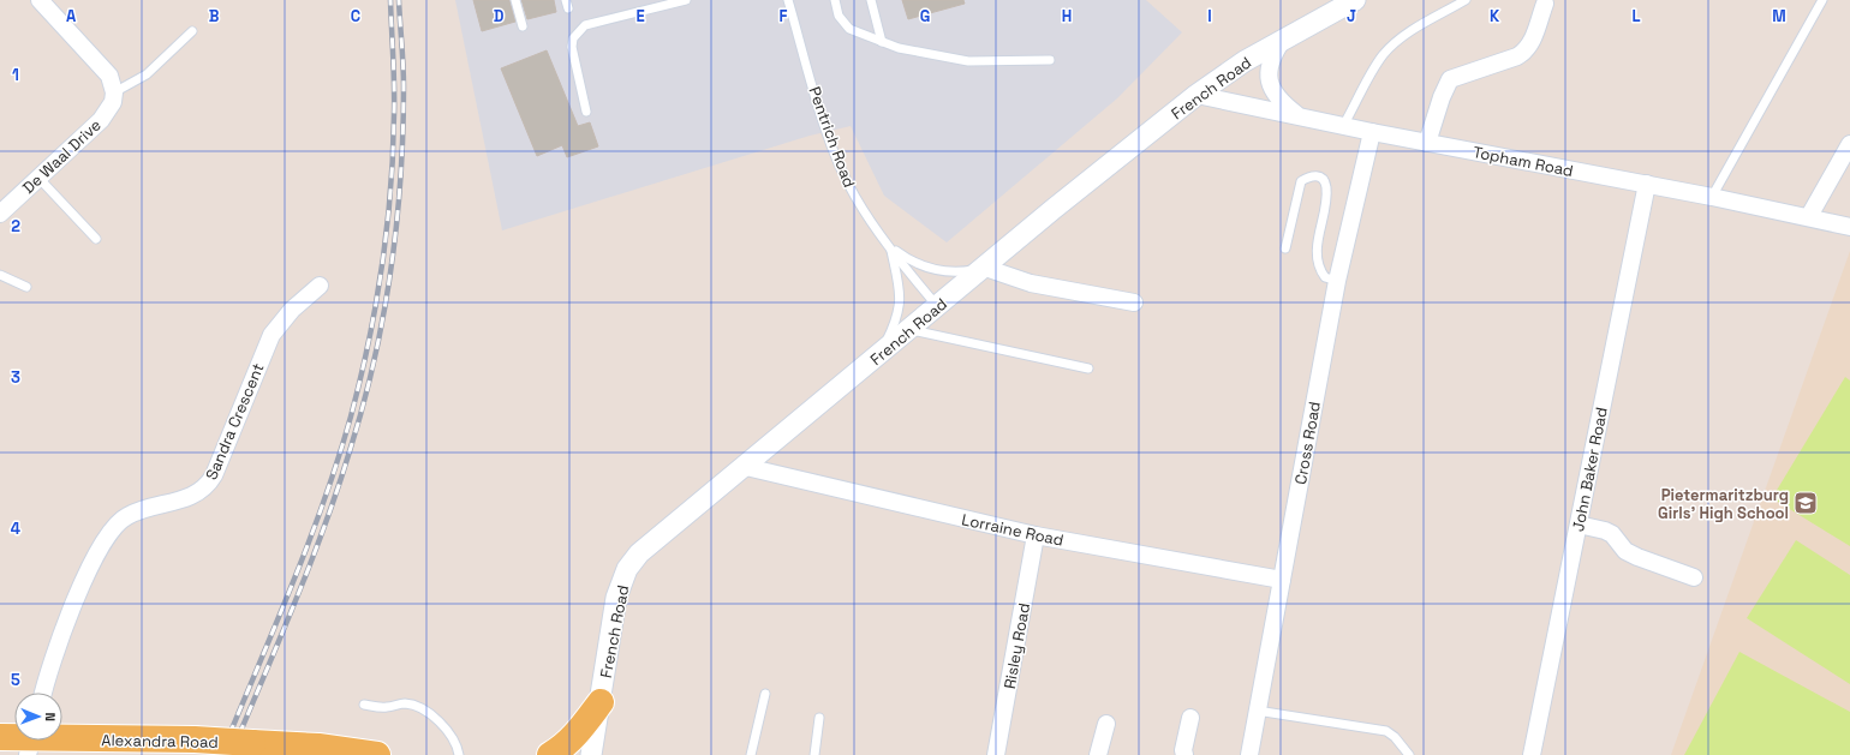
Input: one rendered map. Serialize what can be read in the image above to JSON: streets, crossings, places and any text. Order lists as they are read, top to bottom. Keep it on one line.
{"streets":{"main road":["Alexandra Road"],"street":["French Road","De Waal Drive","Topham Road","Sandra Crescent","Cross Road","John Baker Road","Lorraine Road","Risley Road"],"lane":["Pentrich Road"]},"crossings":[["French Road","Pentrich Road"],["French Road","Topham Road"],["French Road","Lorraine Road"],["Topham Road","Cross Road"],["Topham Road","John Baker Road"],["Cross Road","Lorraine Road"],["Lorraine Road","Risley Road"]],"places":{"school or university":["Pietermaritzburg Girls' High School"]},"north":"right","grid":{"columns":["A","B","C","D","E","F","G","H","I","J","K","L","M"],"rows":["1","2","3","4","5"]}}
